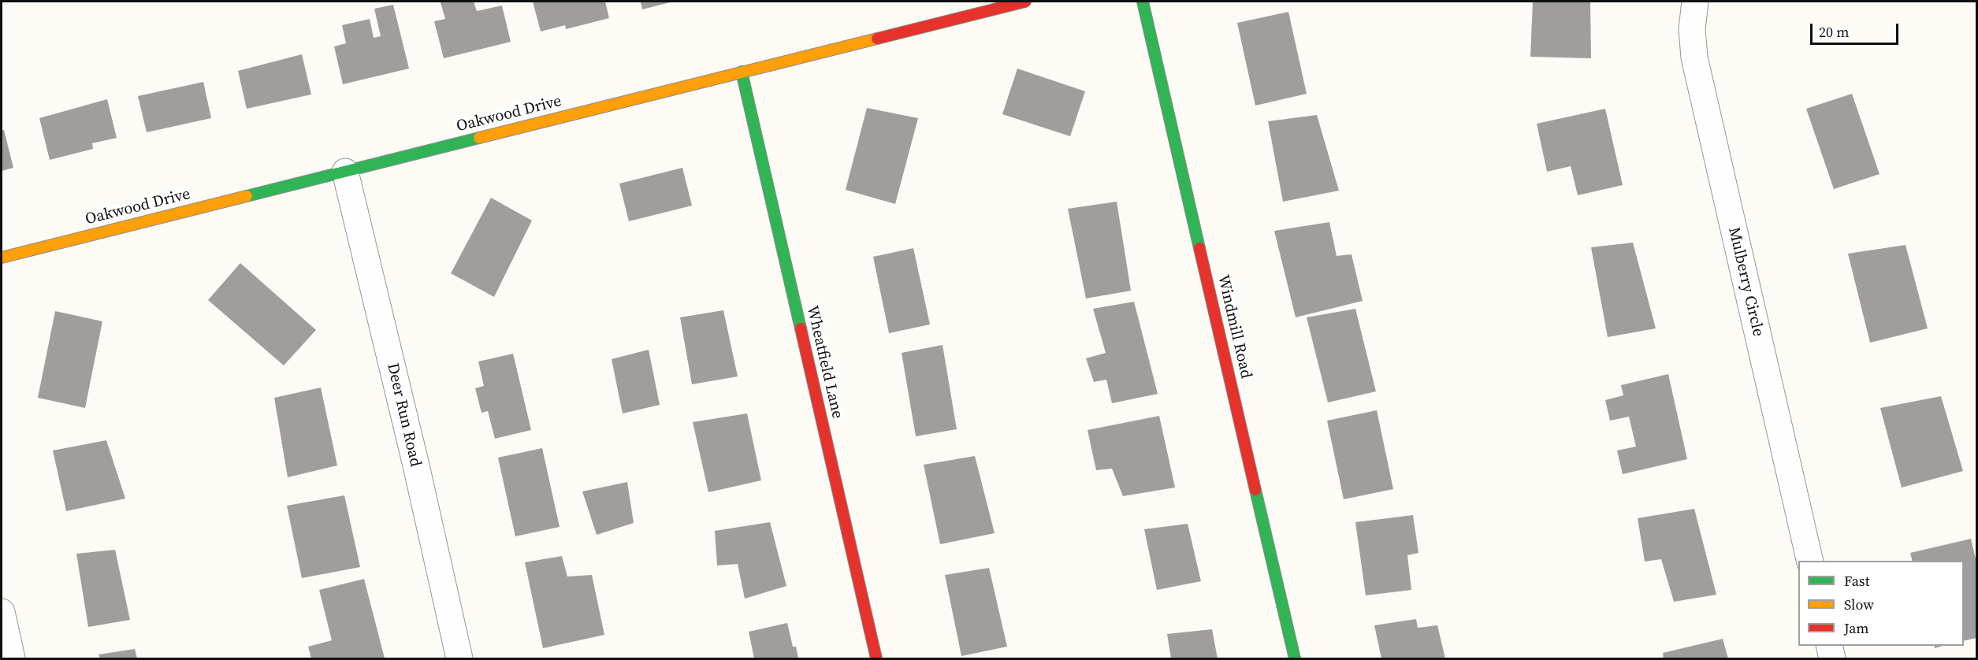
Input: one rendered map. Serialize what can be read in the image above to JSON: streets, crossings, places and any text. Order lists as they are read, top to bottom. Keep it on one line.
{"streets":{"street":["Oakwood Drive","Mulberry Circle","Windmill Road","Wheatfield Lane","Deer Run Road"]},"crossings":[["Oakwood Drive","Wheatfield Lane"],["Oakwood Drive","Deer Run Road"]],"legend":["Fast","Slow","Jam"],"scale_bar":"20 m"}
